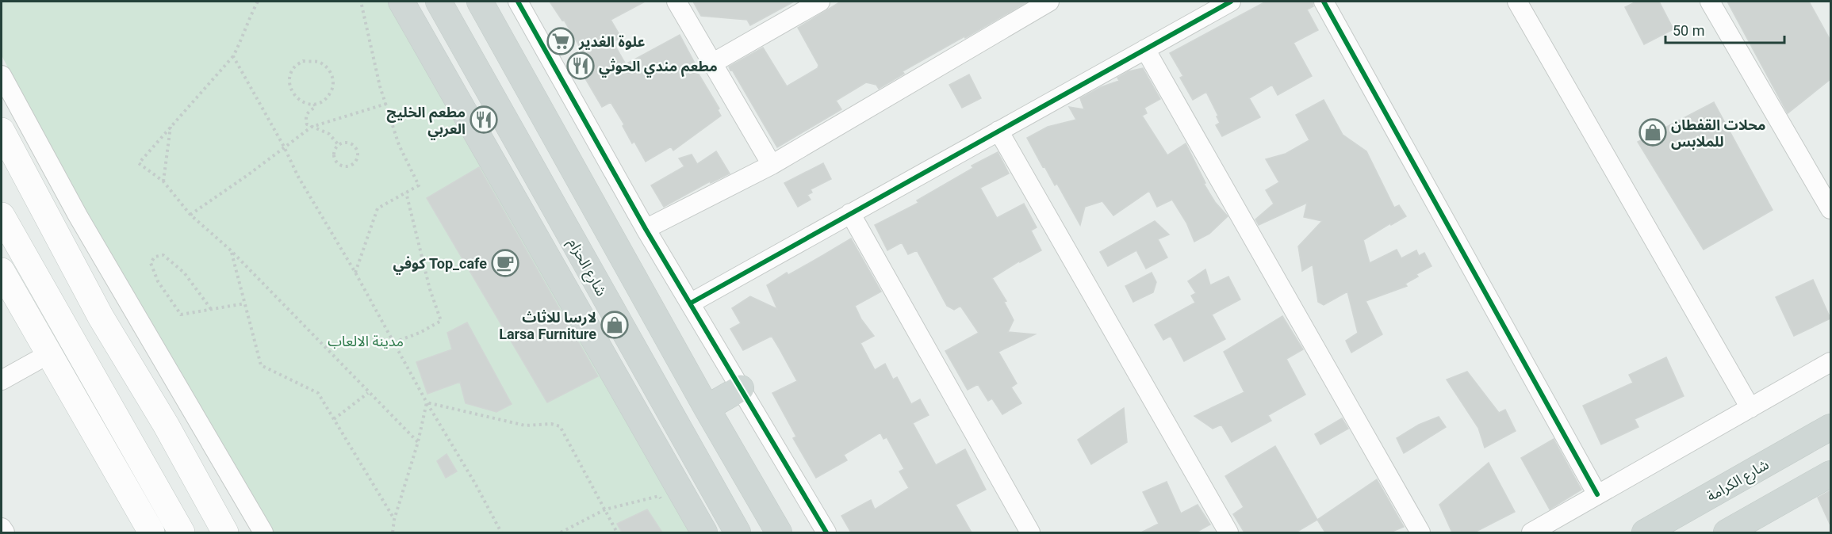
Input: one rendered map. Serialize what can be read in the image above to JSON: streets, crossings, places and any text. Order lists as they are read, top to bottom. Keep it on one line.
{"streets":{"main road":["شارع الحزام","شارع الكرامة"]},"parks":["مدينة الالعاب"],"places":{"supermarket":["علوة الغدير"],"restaurant":["مطعم مندي الحوثي","مطعم الخليج العربي"],"shop":["محلات القفطان للملابس","لارسا للاثاث Larsa Furniture"],"cafe":["كوفي Top_cafe"]},"scale_bar":"50 m"}
